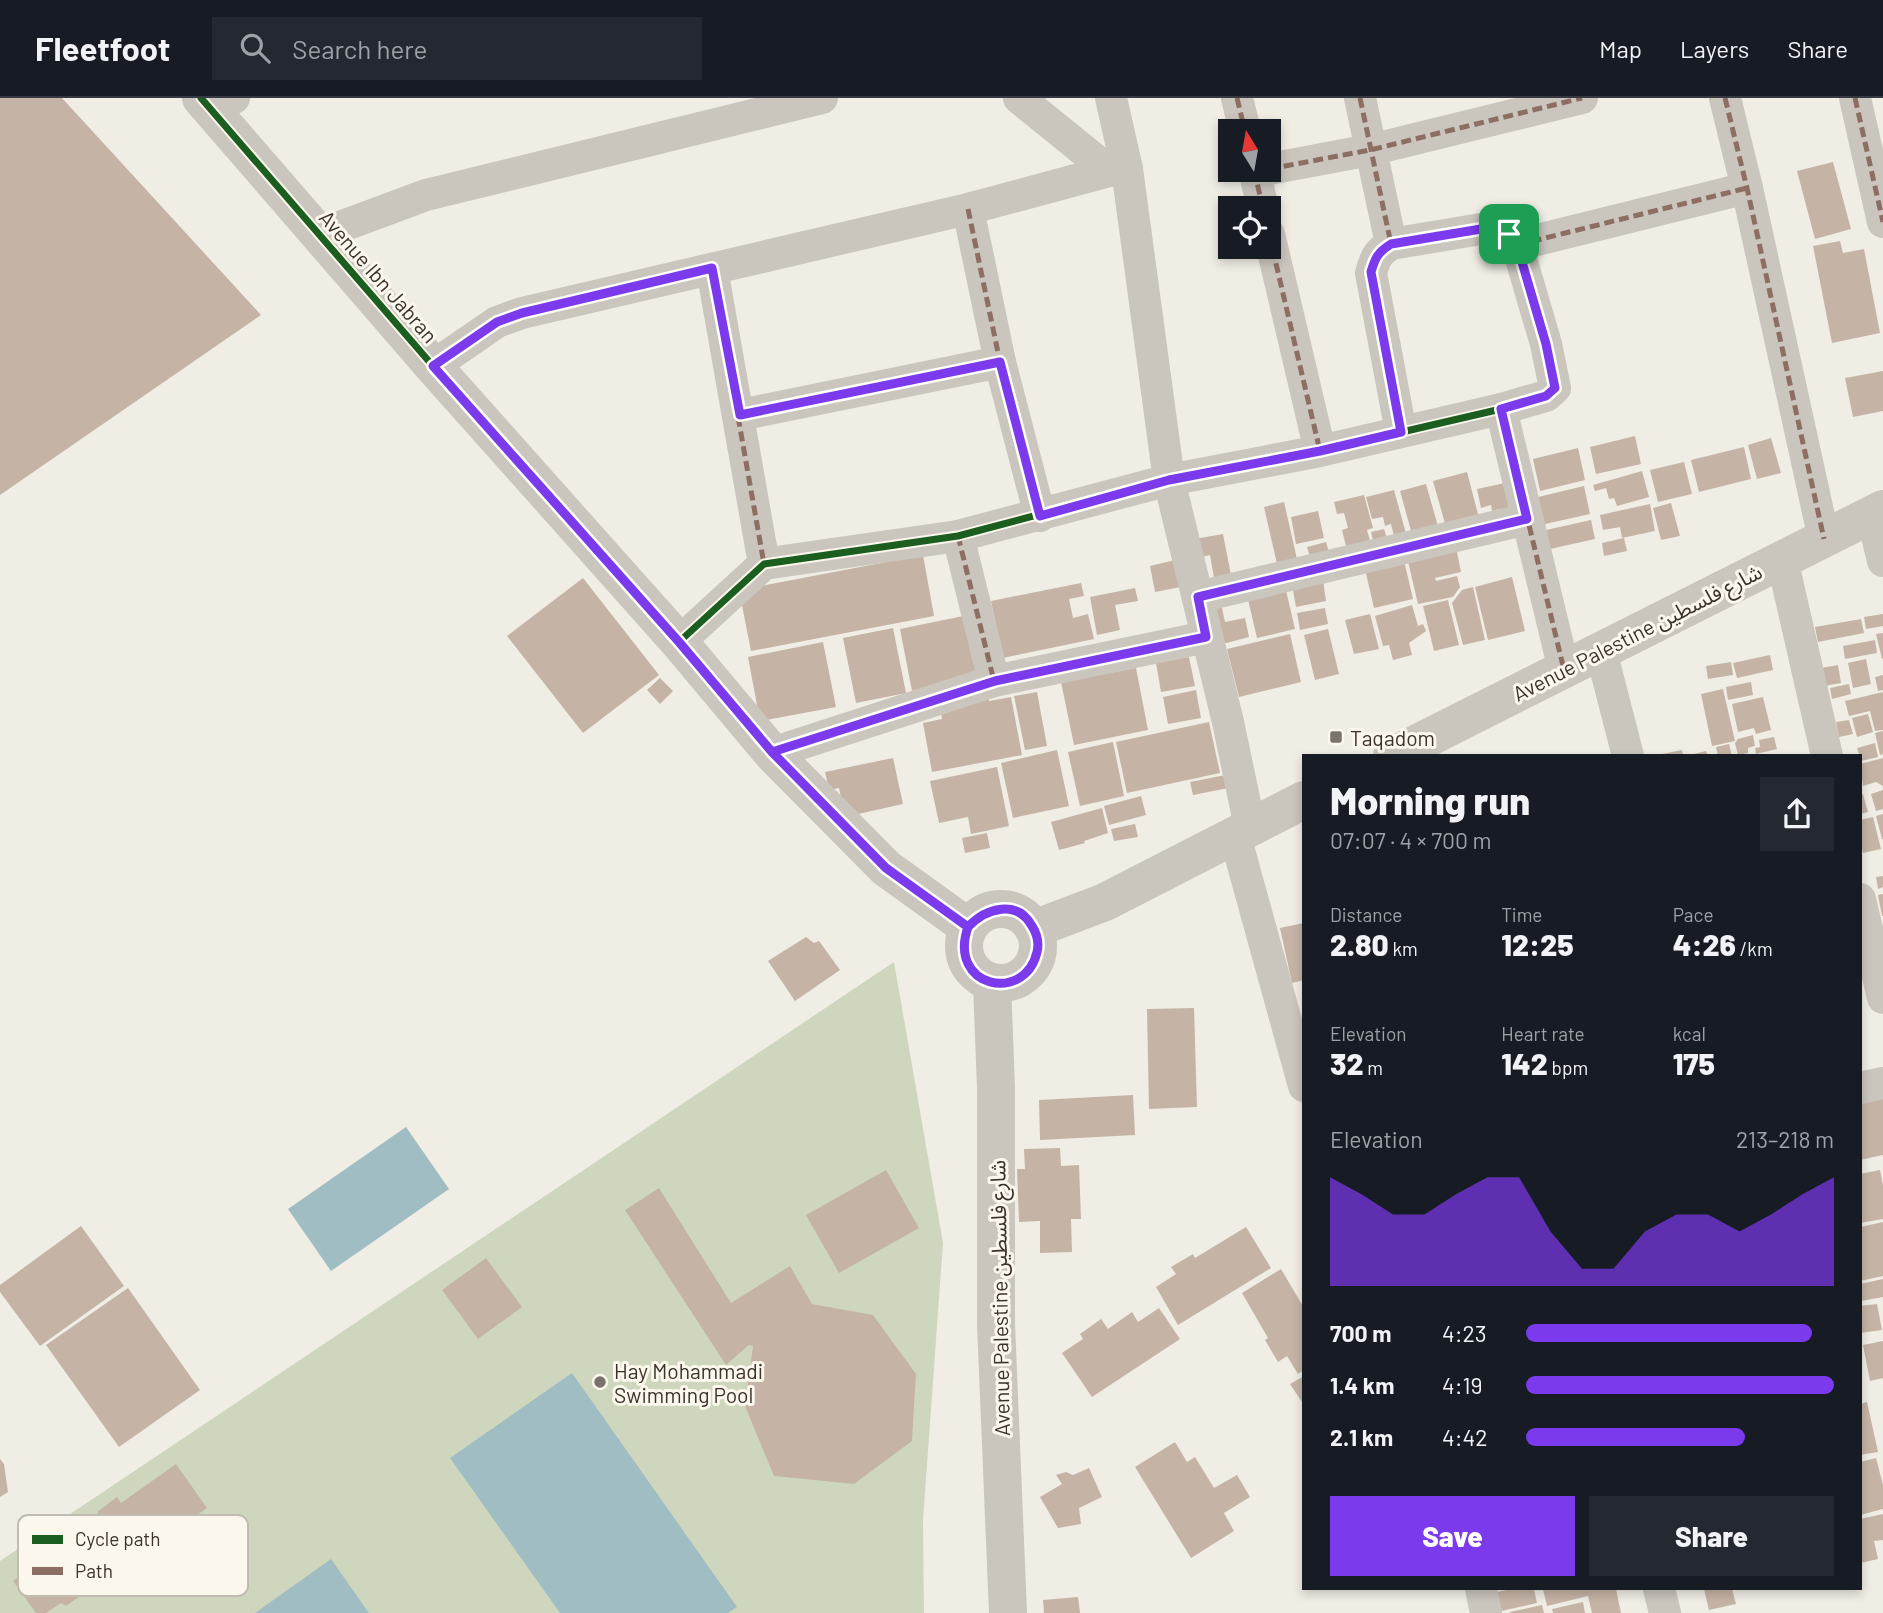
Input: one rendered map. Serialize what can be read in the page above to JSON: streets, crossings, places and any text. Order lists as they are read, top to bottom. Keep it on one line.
{"streets":{"street":["Avenue Ibn Jabran","Avenue Palestine شارع فلسطين"]},"crossings":[["Avenue Ibn Jabran","Avenue Palestine شارع فلسطين"]],"places":{"transit":["Taqadom"],"other":["Hay Mohammadi Swimming Pool"]},"legend":["Cycle path","Path"],"north":"top","page":{"header":"Fleetfoot","search":"Search here","nav":["Map","Layers","Share"],"heading":["Morning run","07:07 · 4 × 700 m"],"stats":[["Distance","2.80 km"],["Time","12:25"],["Pace","4:26 /km"],["Elevation","32 m"],["Heart rate","142 bpm"],["kcal","175"]],"chart":["Elevation","213–218 m"],"list":[{"name":"700 m","note":"4:23"},{"name":"1.4 km","note":"4:19"},{"name":"2.1 km","note":"4:42"}],"buttons":["Save","Share"]}}
